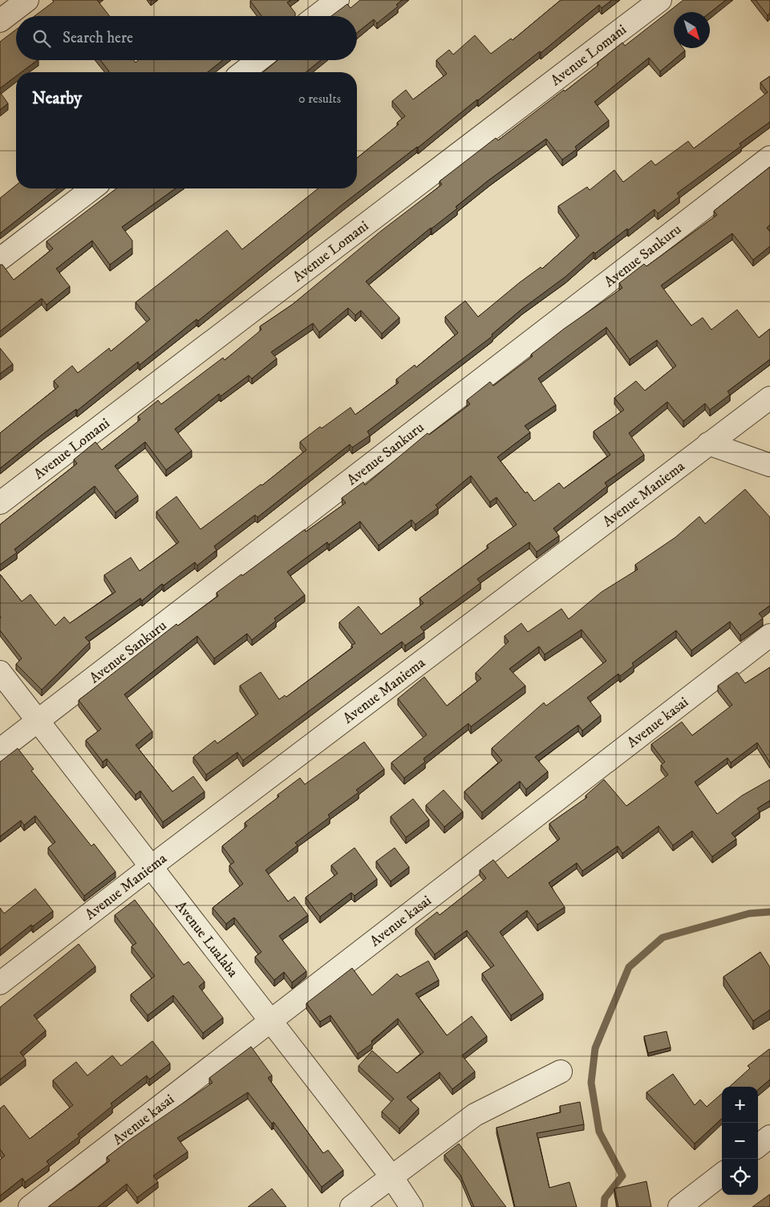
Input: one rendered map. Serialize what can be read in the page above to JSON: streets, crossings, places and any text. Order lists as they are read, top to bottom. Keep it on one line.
{"streets":{"street":["Avenue Lomani","Avenue Sankuru","Avenue Maniema","Avenue kasai","Avenue Lualaba"]},"crossings":[["Avenue Sankuru","Avenue Lualaba"],["Avenue Maniema","Avenue Lualaba"],["Avenue kasai","Avenue Lualaba"]],"north":"bottom right","page":{"search":"Search here","heading":["Nearby","0 results"],"map_buttons":["+","−"]}}
